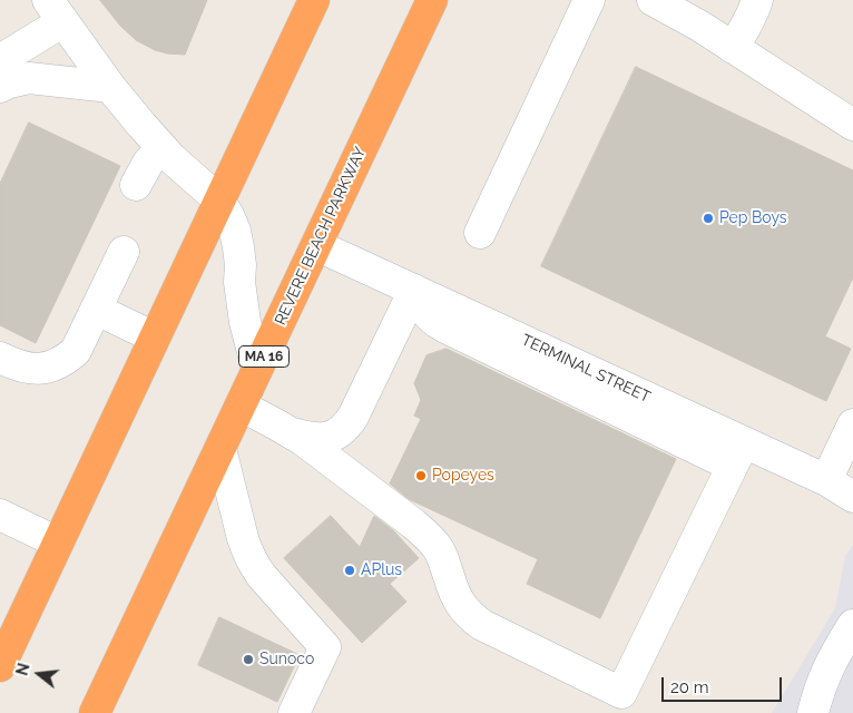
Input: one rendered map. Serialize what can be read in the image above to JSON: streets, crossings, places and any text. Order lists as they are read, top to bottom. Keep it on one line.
{"streets":{"highway":["REVERE BEACH PARKWAY","MA 16"],"street":["TERMINAL STREET"]},"crossings":[["REVERE BEACH PARKWAY","TERMINAL STREET"]],"places":["Pep Boys","Popeyes","APlus","Sunoco"],"scale_bar":"20 m","north":"left"}
